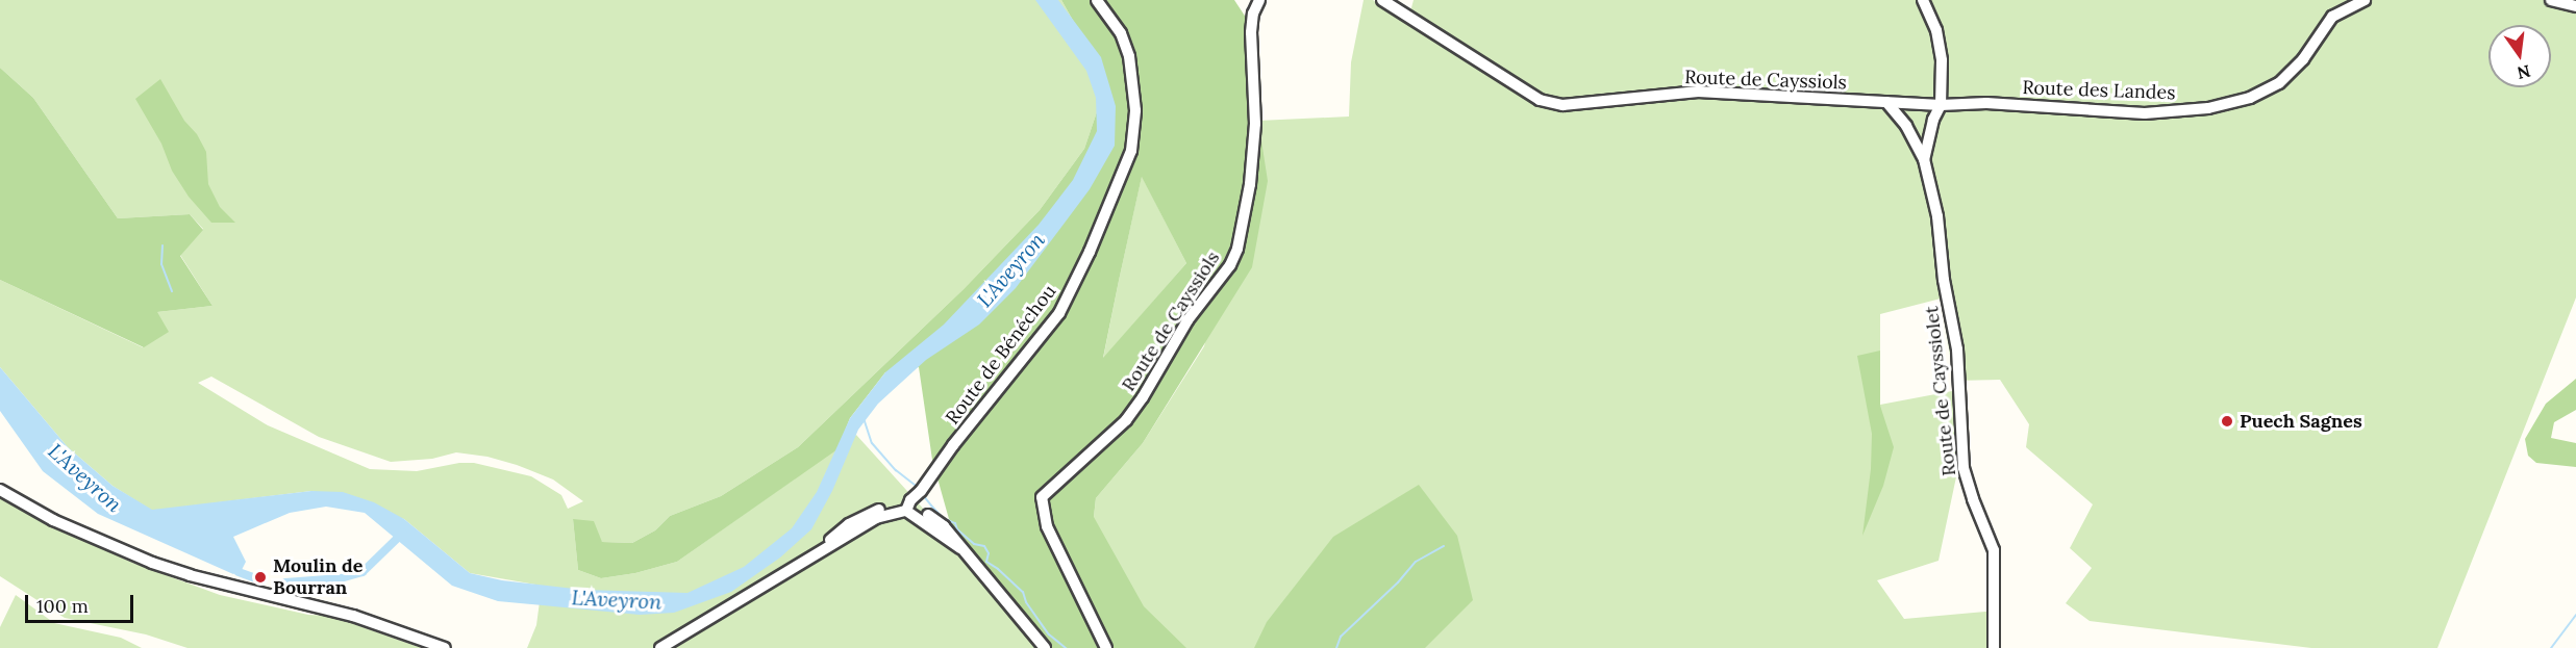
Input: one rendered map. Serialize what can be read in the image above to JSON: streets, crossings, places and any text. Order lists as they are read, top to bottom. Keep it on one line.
{"streets":{"street":["Route de Cayssiols","Route des Landes","Route de Bénéchou","Route de Cayssiolet"]},"crossings":[["Route de Cayssiols","Route des Landes"],["Route de Cayssiols","Route de Cayssiolet"]],"water":["L'Aveyron"],"places":["Puech Sagnes","Moulin de Bourran"],"scale_bar":"100 m","north":"bottom"}
